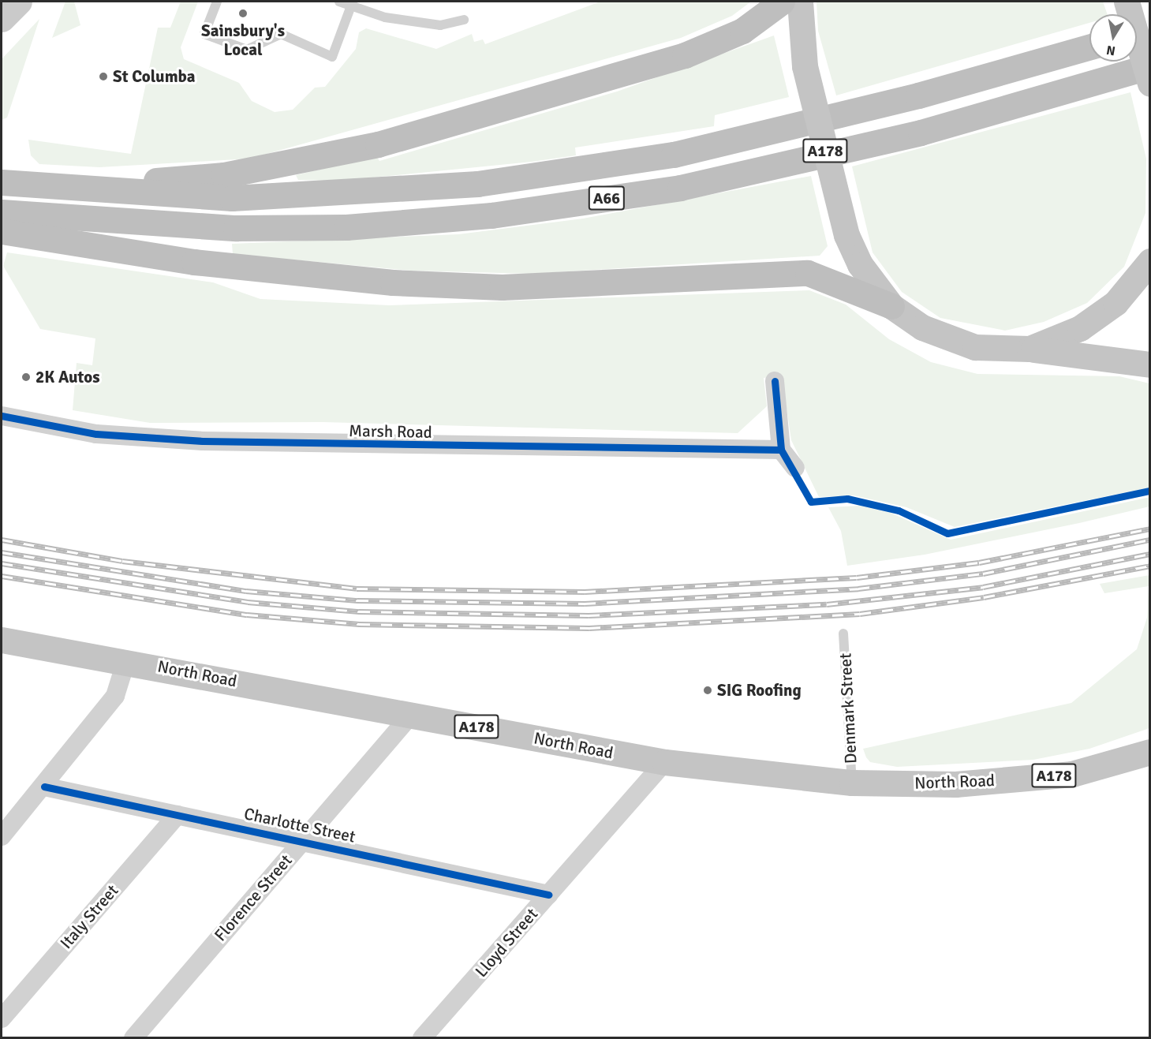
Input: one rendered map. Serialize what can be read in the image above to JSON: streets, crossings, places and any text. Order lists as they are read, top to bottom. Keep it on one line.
{"streets":{"highway":["A66"],"main road":["A178","North Road"],"street":["Marsh Road","Charlotte Street","Florence Street","Italy Street","Lloyd Street"],"lane":["Denmark Street"]},"crossings":[["A178","A66"],["North Road","Denmark Street"],["North Road","Florence Street"],["North Road","Lloyd Street"],["Charlotte Street","Florence Street"],["Charlotte Street","Italy Street"],["Charlotte Street","Lloyd Street"]],"places":["Sainsbury's Local","St Columba","2K Autos","SIG Roofing"],"north":"bottom"}
